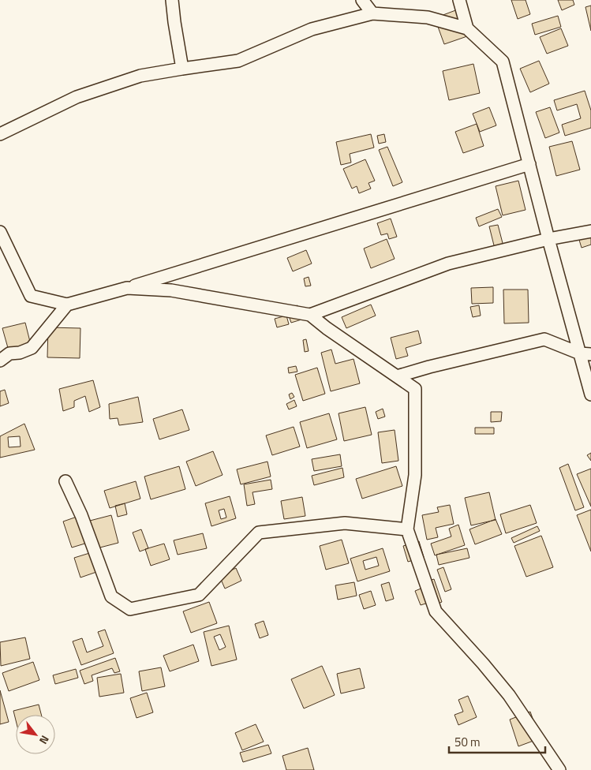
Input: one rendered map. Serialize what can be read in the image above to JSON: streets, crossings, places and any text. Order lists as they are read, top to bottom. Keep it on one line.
{"scale_bar":"50 m","north":"bottom right"}
